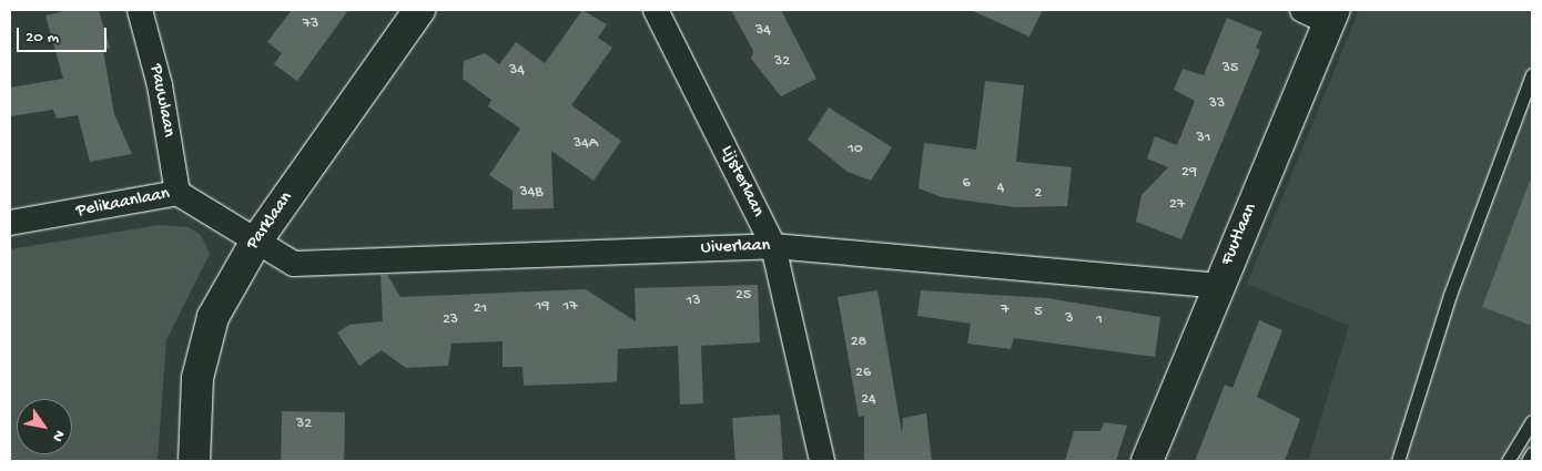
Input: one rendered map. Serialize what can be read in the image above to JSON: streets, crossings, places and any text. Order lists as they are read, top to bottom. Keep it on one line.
{"streets":{"street":["Pauwlaan","Lijsterlaan","Pelikaanlaan","Parklaan","Fuutlaan","Uiverlaan"]},"crossings":[["Pauwlaan","Pelikaanlaan"],["Lijsterlaan","Uiverlaan"],["Pelikaanlaan","Parklaan"],["Pelikaanlaan","Uiverlaan"],["Parklaan","Uiverlaan"],["Fuutlaan","Uiverlaan"]],"house_numbers":["73","34","32","35","34","33","31","34A","10","29","6","4","34B","2","27","25","13","19","17","21","7","5","3","23","1","28","26","24","32"],"scale_bar":"20 m","north":"bottom right"}
